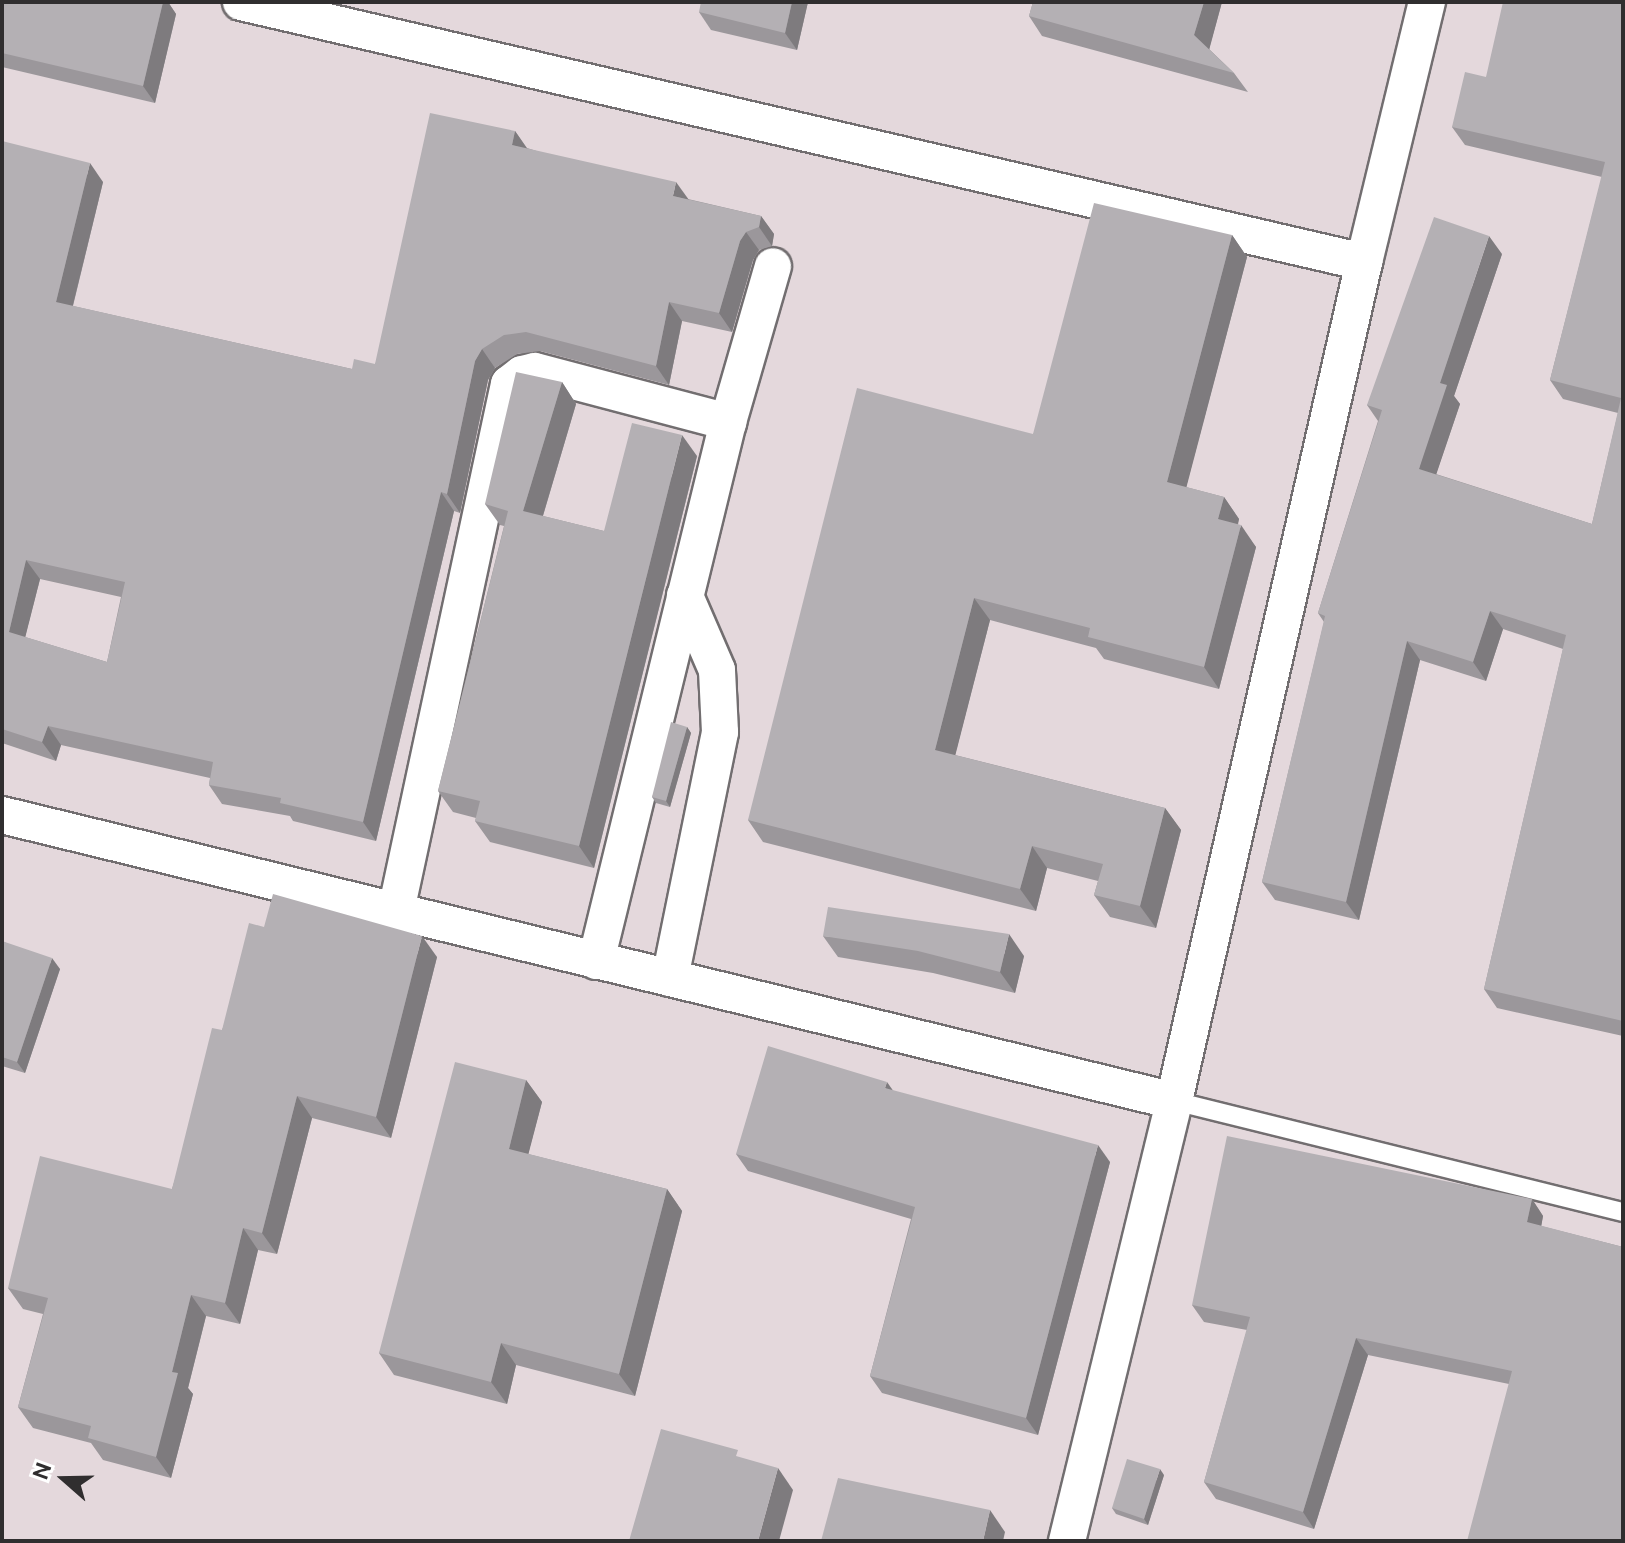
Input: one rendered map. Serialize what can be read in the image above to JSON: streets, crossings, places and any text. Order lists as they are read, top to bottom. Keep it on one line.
{"north":"left"}
